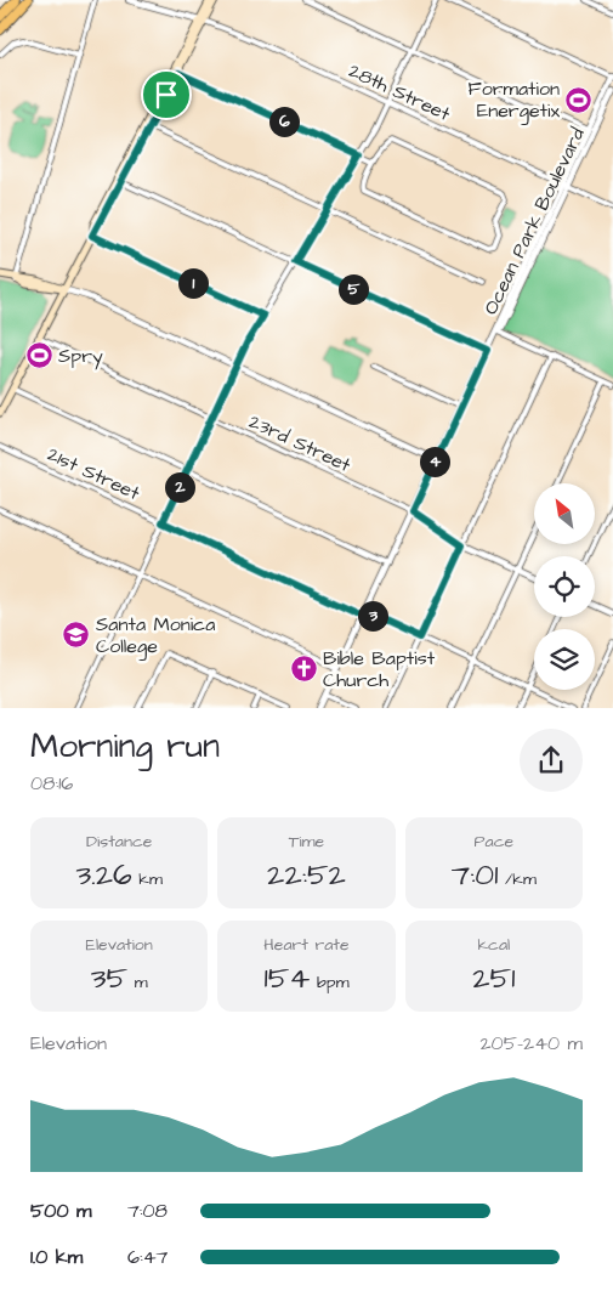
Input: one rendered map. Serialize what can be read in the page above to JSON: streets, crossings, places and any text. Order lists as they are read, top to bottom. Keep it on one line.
{"streets":{"street":["28th Street","Ocean Park Boulevard","23rd Street","21st Street"]},"crossings":[["28th Street","Ocean Park Boulevard"],["Ocean Park Boulevard","23rd Street"],["Ocean Park Boulevard","21st Street"]],"places":{"sports":["Formation Energetix","Spry"],"school or university":["Santa Monica College"],"church":["Bible Baptist Church"]},"north":"top left","page":{"pins":["6","1","5","4","2","3"],"heading":["Morning run","08:16"],"stats":[["Distance","3.26 km"],["Time","22:52"],["Pace","7:01 /km"],["Elevation","35 m"],["Heart rate","154 bpm"],["kcal","251"]],"chart":["Elevation","205–240 m"],"list":[{"name":"500 m","note":"7:08"},{"name":"1.0 km","note":"6:47"}]}}
